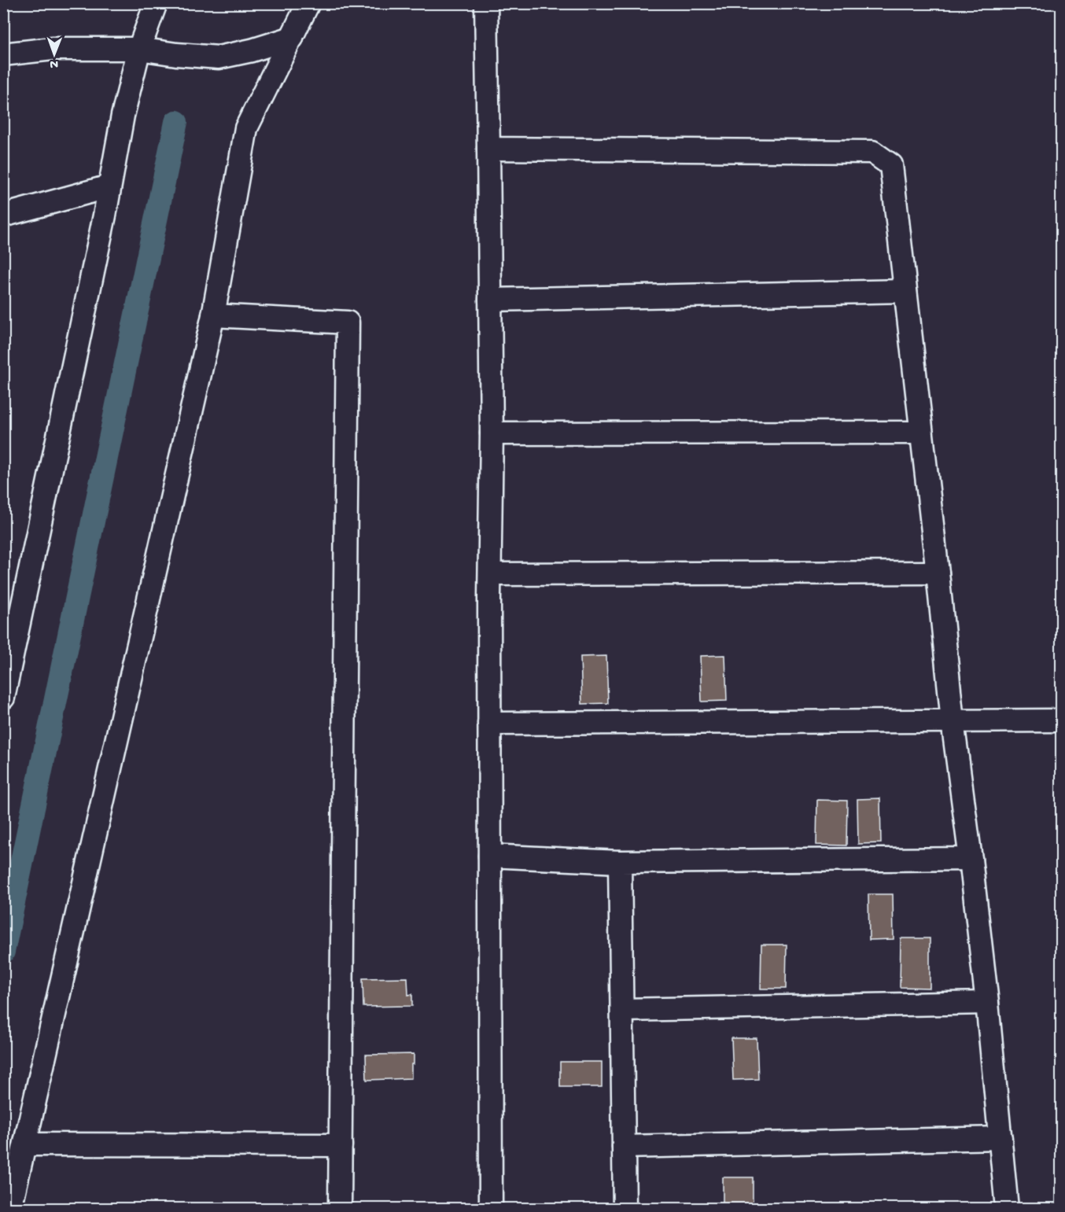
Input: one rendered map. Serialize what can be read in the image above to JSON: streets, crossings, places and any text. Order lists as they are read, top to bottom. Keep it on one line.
{"north":"bottom"}
